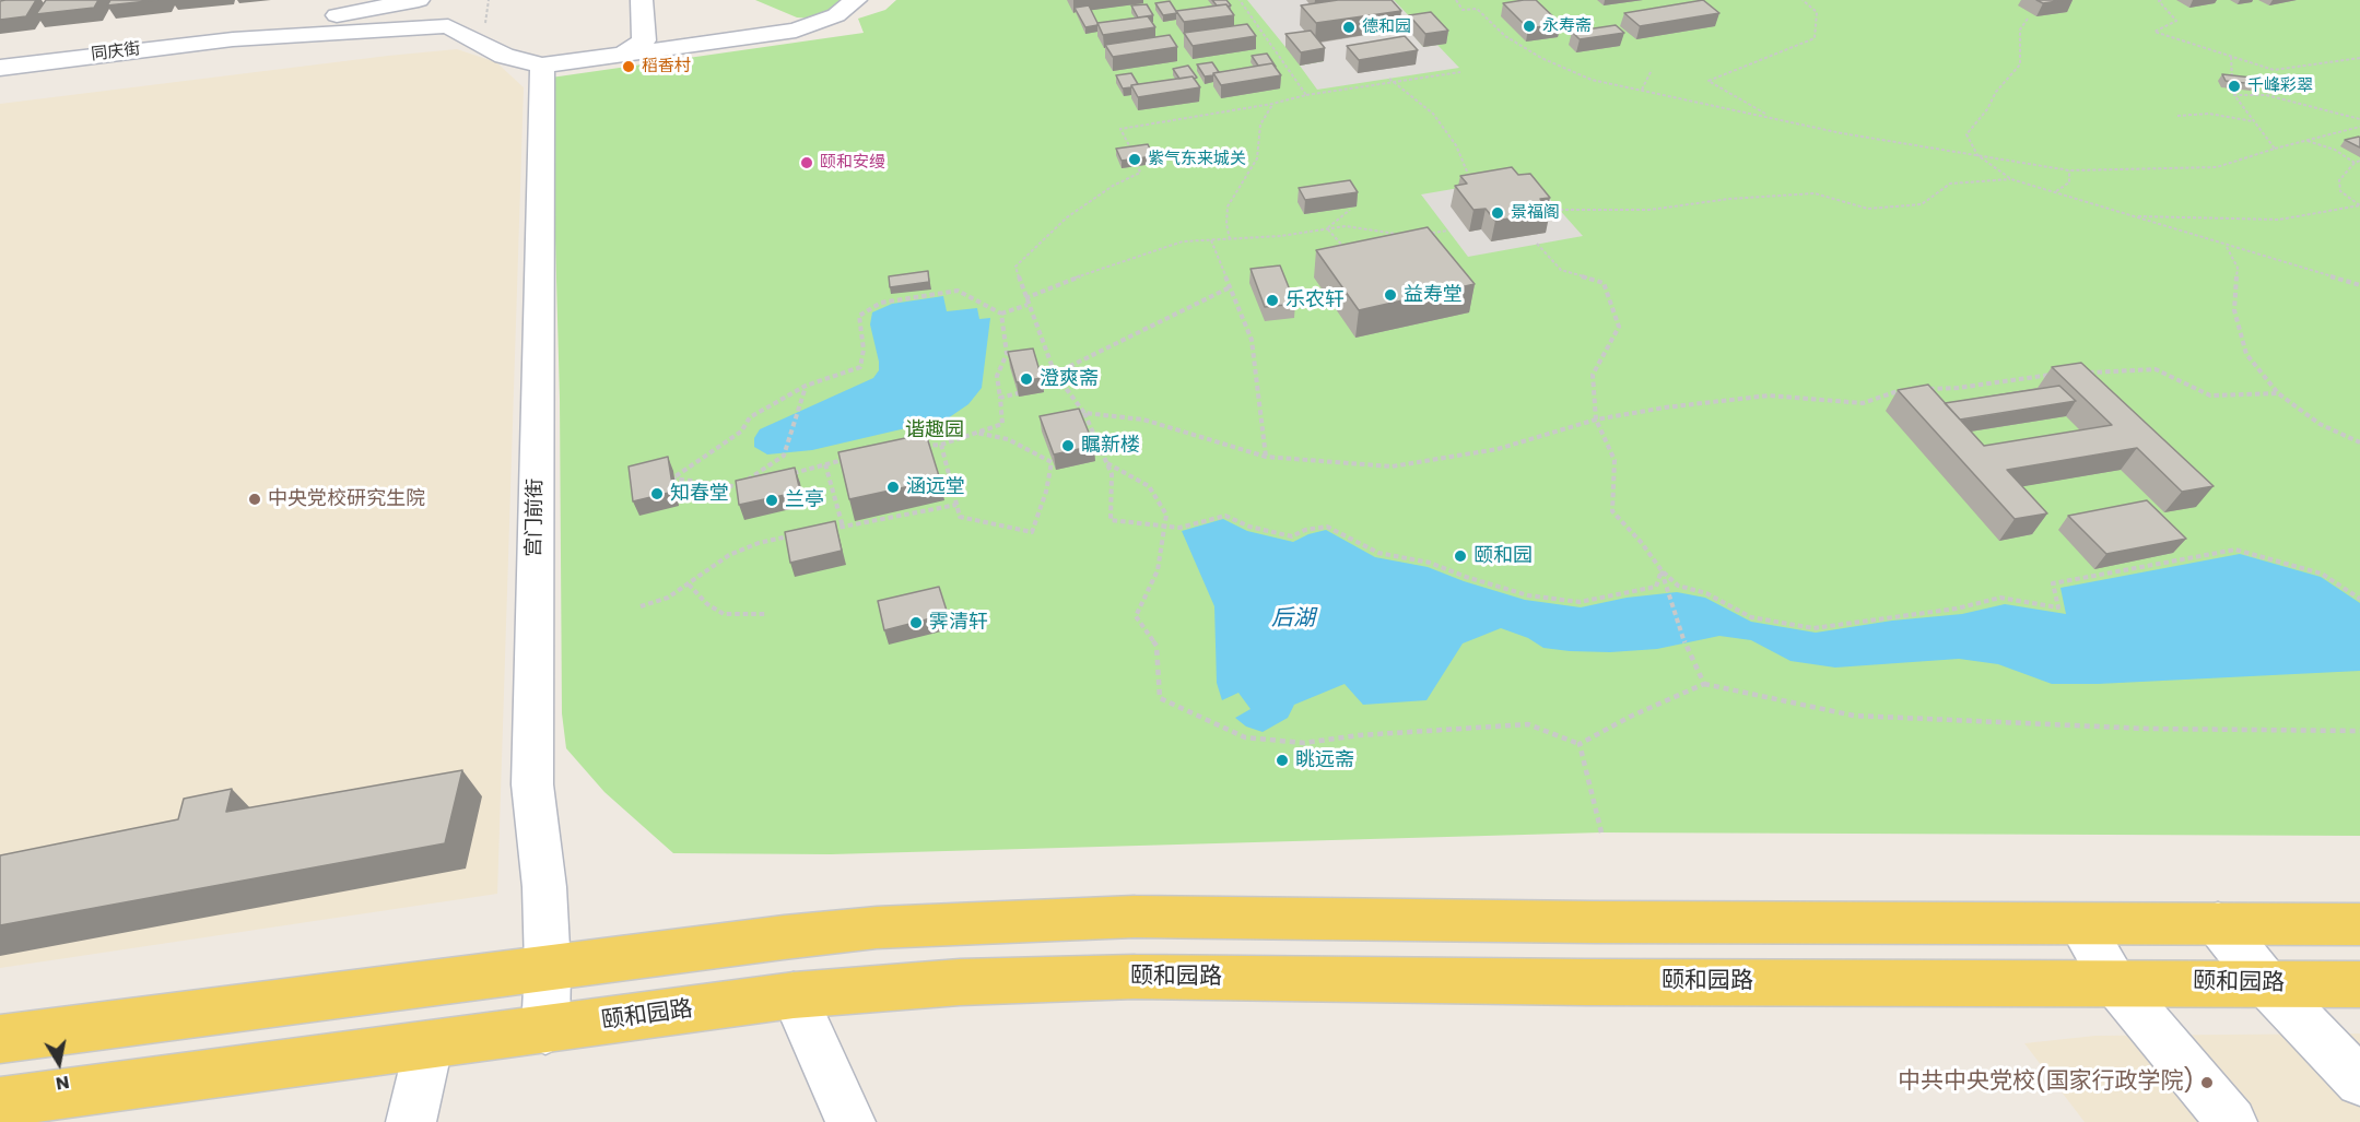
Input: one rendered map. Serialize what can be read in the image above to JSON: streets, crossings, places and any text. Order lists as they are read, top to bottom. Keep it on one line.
{"streets":{"main road":["颐和园路"],"street":["同庆街","宫门前街"]},"crossings":[["宫门前街","颐和园路"]],"water":["后湖"],"parks":["谐趣园"],"places":["永寿斋","德和园","稻香村","千峰彩翠","紫气东来城关","颐和安缦","景福阁","益寿堂","乐农轩","澄爽斋","瞩新楼","涵远堂","知春堂","中央党校研究生院","兰亭","颐和园","霁清轩","眺远斋","中共中央党校(国家行政学院)"],"north":"bottom"}
